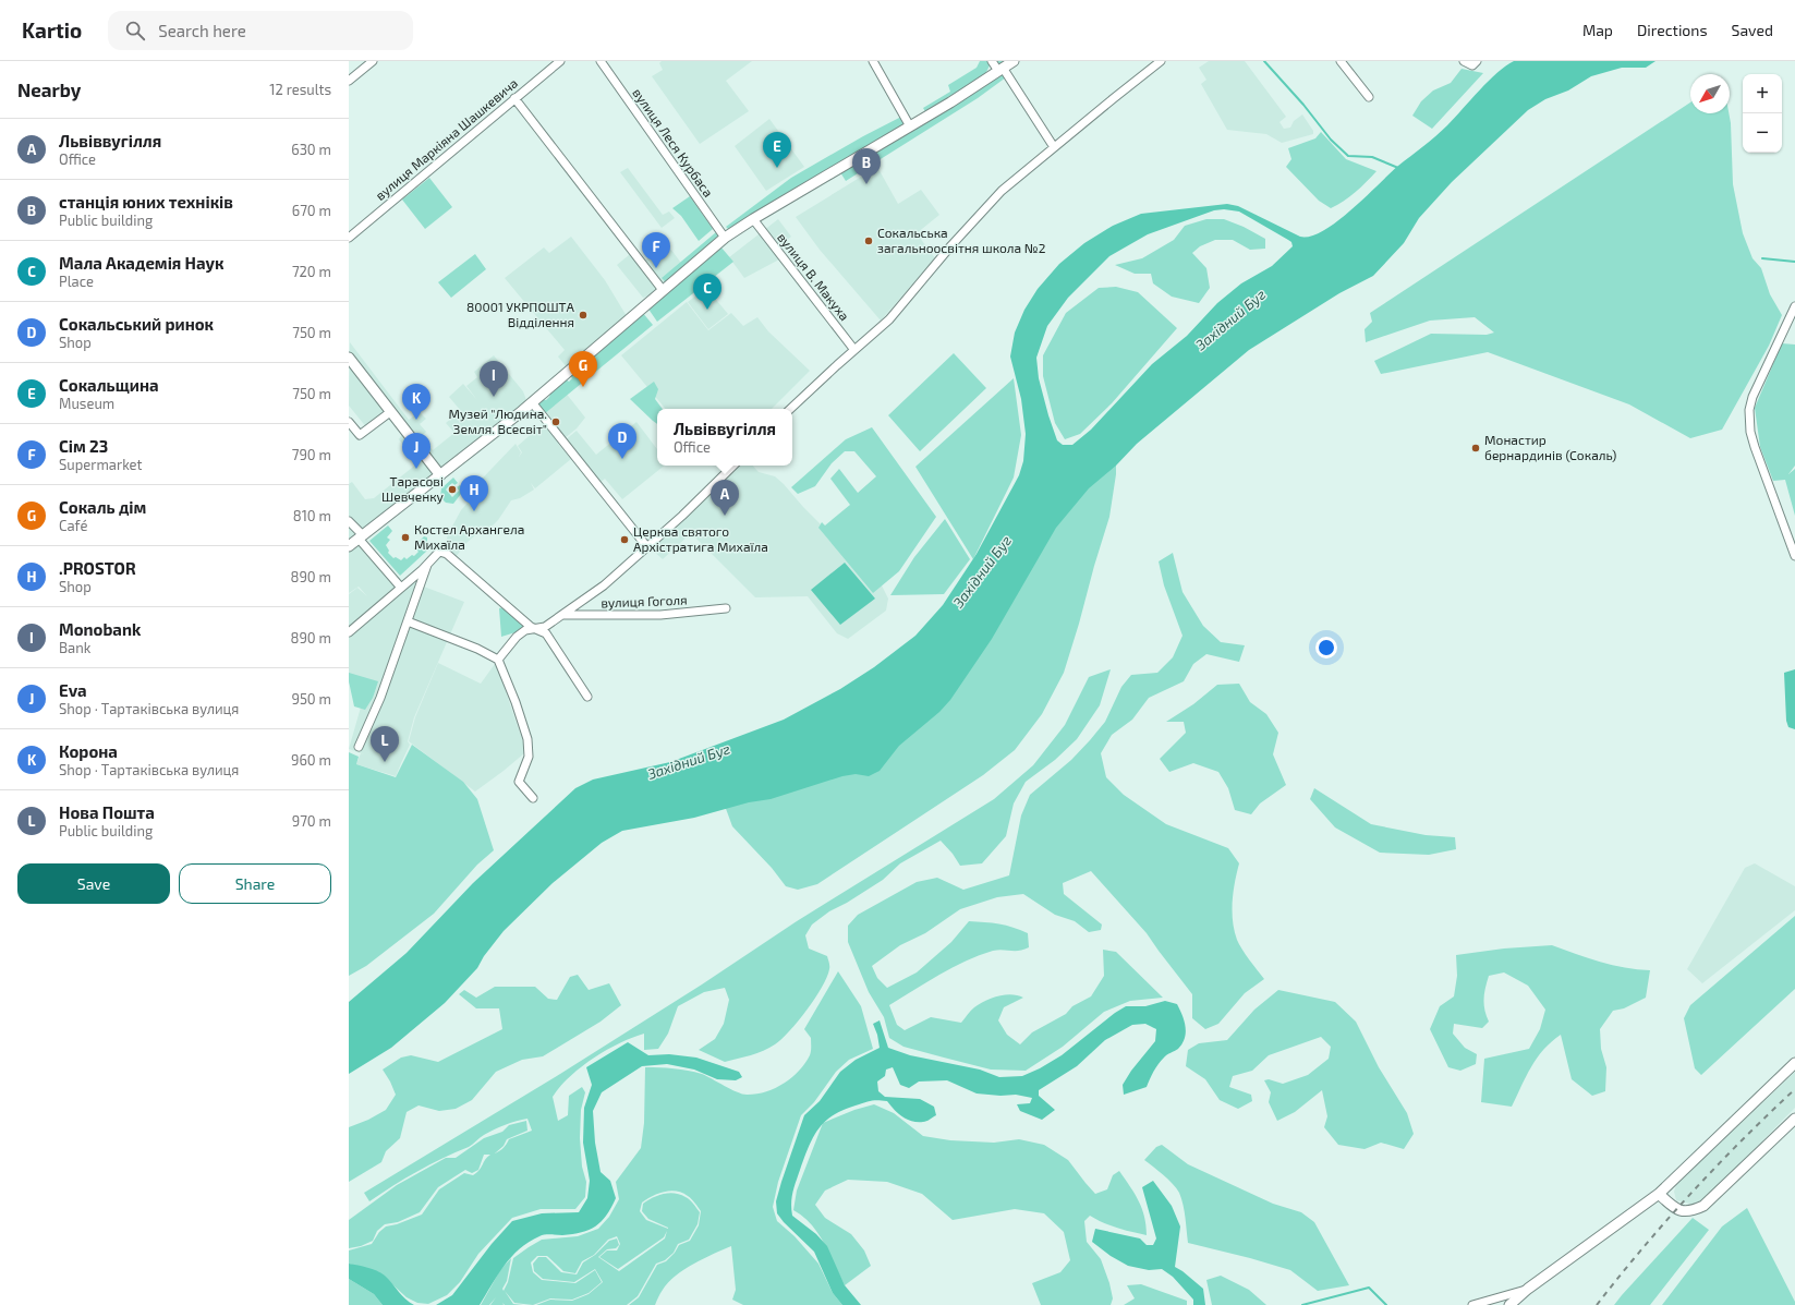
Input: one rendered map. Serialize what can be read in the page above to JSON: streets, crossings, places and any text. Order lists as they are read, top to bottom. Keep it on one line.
{"streets":{"street":["вулиця Маркіяна Шашкевича","вулиця Леся Курбаса","вулиця В. Макуха","вулиця Гоголя"]},"water":["Західний Буг"],"places":["Сокальська загальноосвітня школа №2","80001 УКРПОШТА Відділення","Музей \"Людина. Земля. Всесвіт\"","Монастир бернардинів (Сокаль)","Тарасові Шевченку","Костел Архангела Михаїла","Церква святого Архістратига Михаїла"],"north":"bottom left","page":{"header":"Kartio","search":"Search here","nav":["Map","Directions","Saved"],"heading":["Nearby","12 results"],"map_buttons":["+","−"],"list":[{"mark":"A","name":"Львіввугілля","note":"Office","value":"630 m"},{"mark":"B","name":"станція юних техніків","note":"Public building","value":"670 m"},{"mark":"C","name":"Мала Академія Наук","note":"Place","value":"720 m"},{"mark":"D","name":"Сокальський ринок","note":"Shop","value":"750 m"},{"mark":"E","name":"Сокальщина","note":"Museum","value":"750 m"},{"mark":"F","name":"Сім 23","note":"Supermarket","value":"790 m"},{"mark":"G","name":"Сокаль дім","note":"Café","value":"810 m"},{"mark":"H","name":".PROSTOR","note":"Shop","value":"890 m"},{"mark":"I","name":"Monobank","note":"Bank","value":"890 m"},{"mark":"J","name":"Eva","note":"Shop · Тартаківська вулиця","value":"950 m"},{"mark":"K","name":"Корона","note":"Shop · Тартаківська вулиця","value":"960 m"},{"mark":"L","name":"Нова Пошта","note":"Public building","value":"970 m"}],"pins":["E","B","F","C","G","I","K","D","J","H","A","L"],"popup":["Львіввугілля","Office"],"buttons":["Save","Share"]}}
